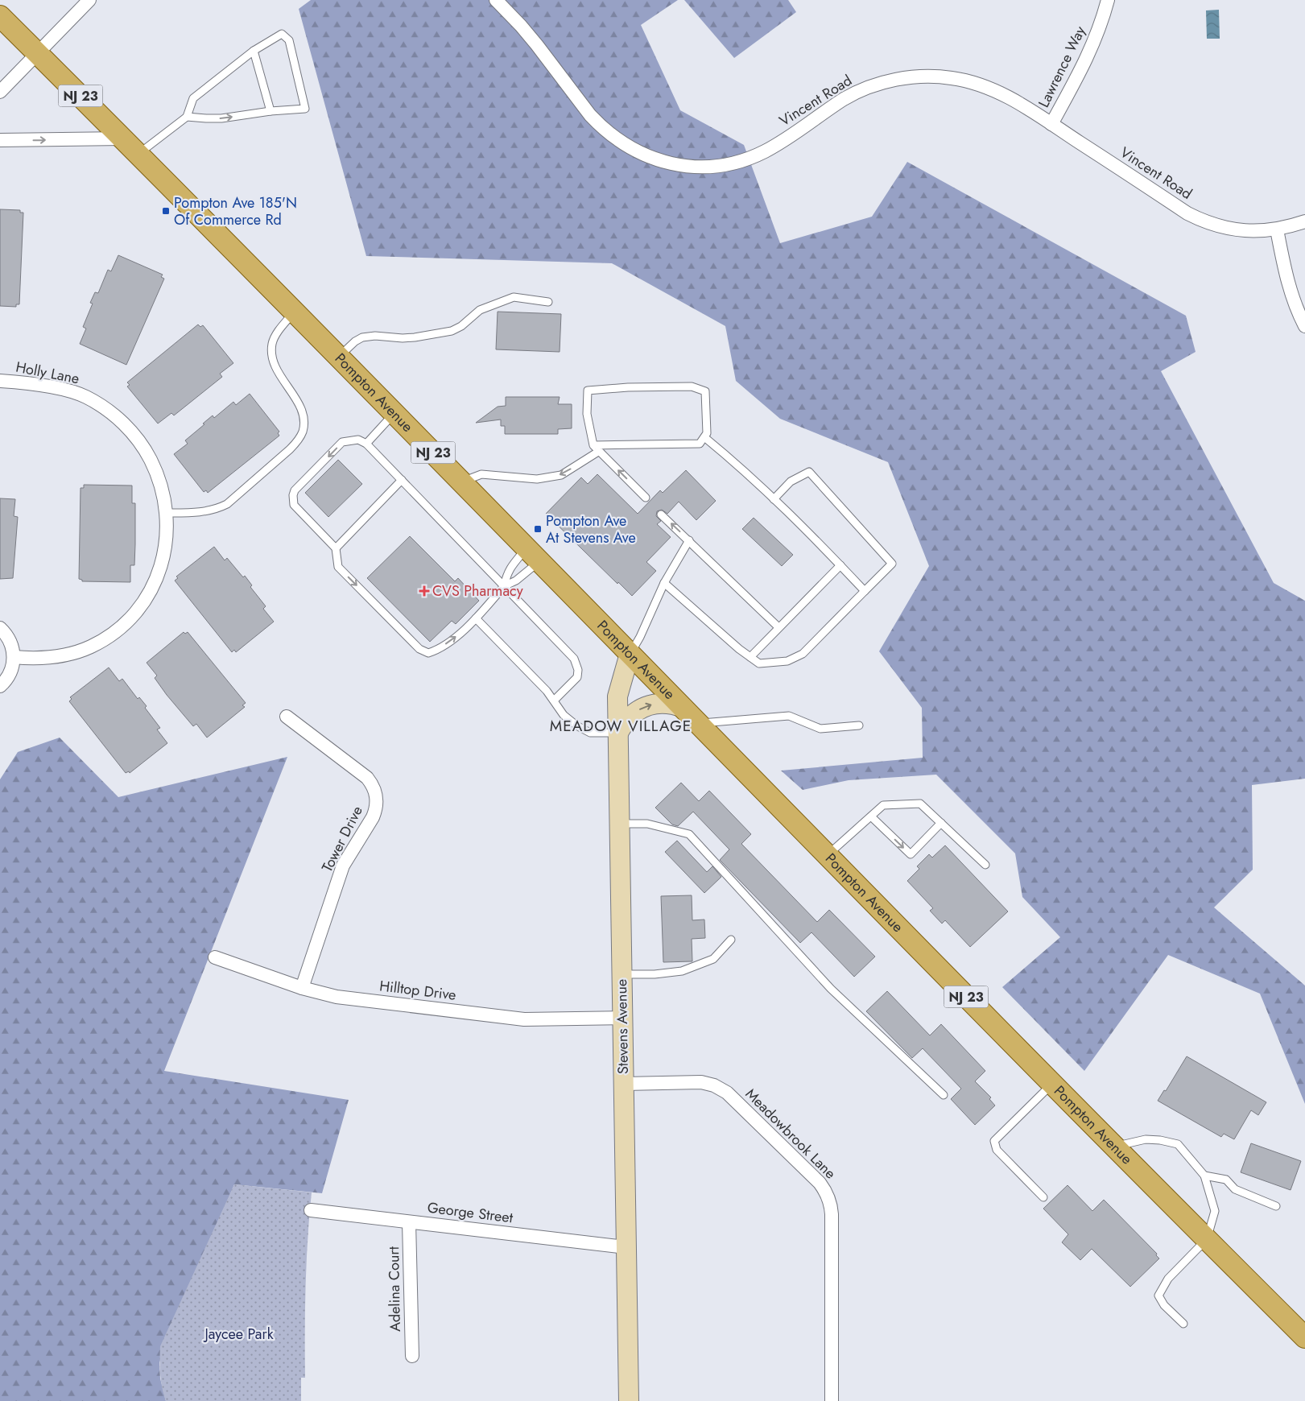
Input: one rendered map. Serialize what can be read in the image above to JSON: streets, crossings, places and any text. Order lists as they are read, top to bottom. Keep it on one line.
{"streets":{"main road":["NJ 23","Pompton Avenue","Stevens Avenue"],"street":["Lawrence Way","Vincent Road","Holly Lane","Tower Drive","Hilltop Drive","Meadowbrook Lane","George Street","Adelina Court"]},"crossings":[["Lawrence Way","Vincent Road"],["Pompton Avenue","Stevens Avenue"],["Tower Drive","Hilltop Drive"],["Hilltop Drive","Stevens Avenue"],["Stevens Avenue","Meadowbrook Lane"],["Stevens Avenue","George Street"],["George Street","Adelina Court"]],"districts":["MEADOW VILLAGE"],"parks":["Jaycee Park"],"places":{"transit":["Pompton Ave 185'N Of Commerce Rd","Pompton Ave At Stevens Ave"],"health":["CVS Pharmacy"]}}
